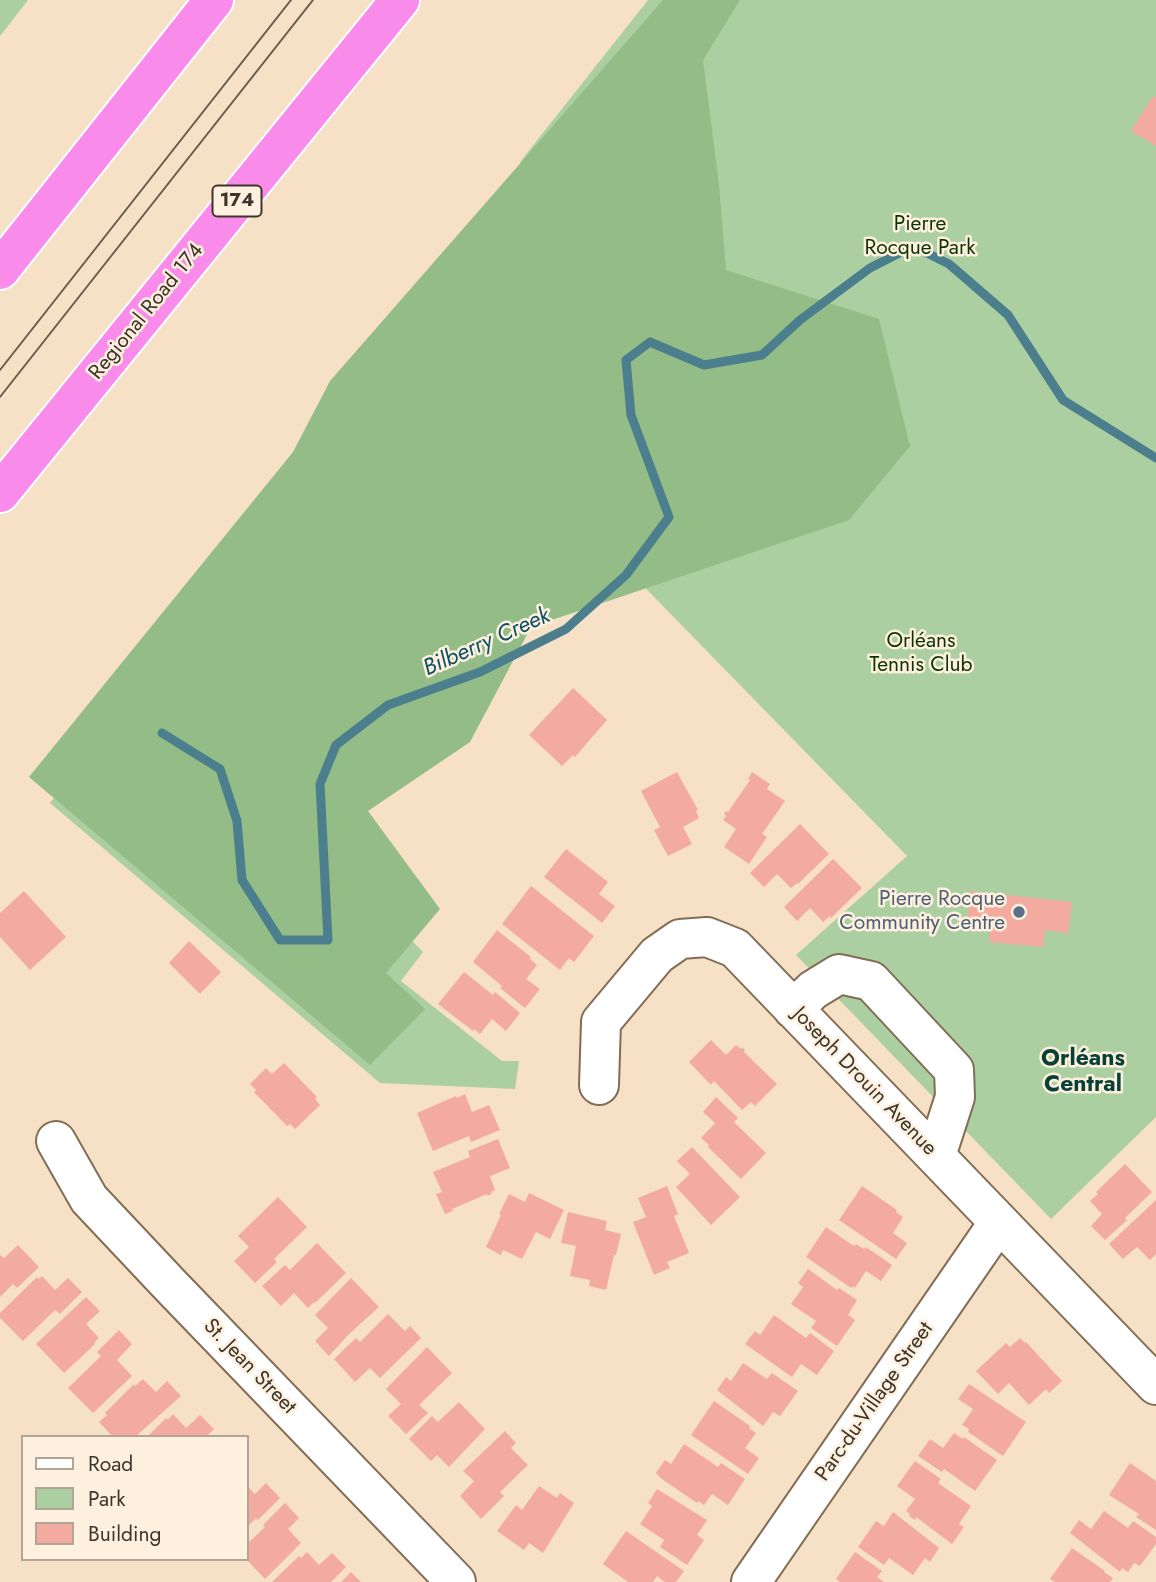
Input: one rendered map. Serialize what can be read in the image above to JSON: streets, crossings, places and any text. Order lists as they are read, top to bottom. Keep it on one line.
{"streets":{"highway":["174","Regional Road 174"],"street":["Joseph Drouin Avenue","St. Jean Street","Parc-du-Village Street"]},"crossings":[["Joseph Drouin Avenue","Parc-du-Village Street"]],"districts":["Orléans Central"],"water":["Bilberry Creek"],"parks":["Pierre Rocque Park","Orléans Tennis Club"],"places":["Pierre Rocque Community Centre"],"legend":["Road","Park","Building"]}
